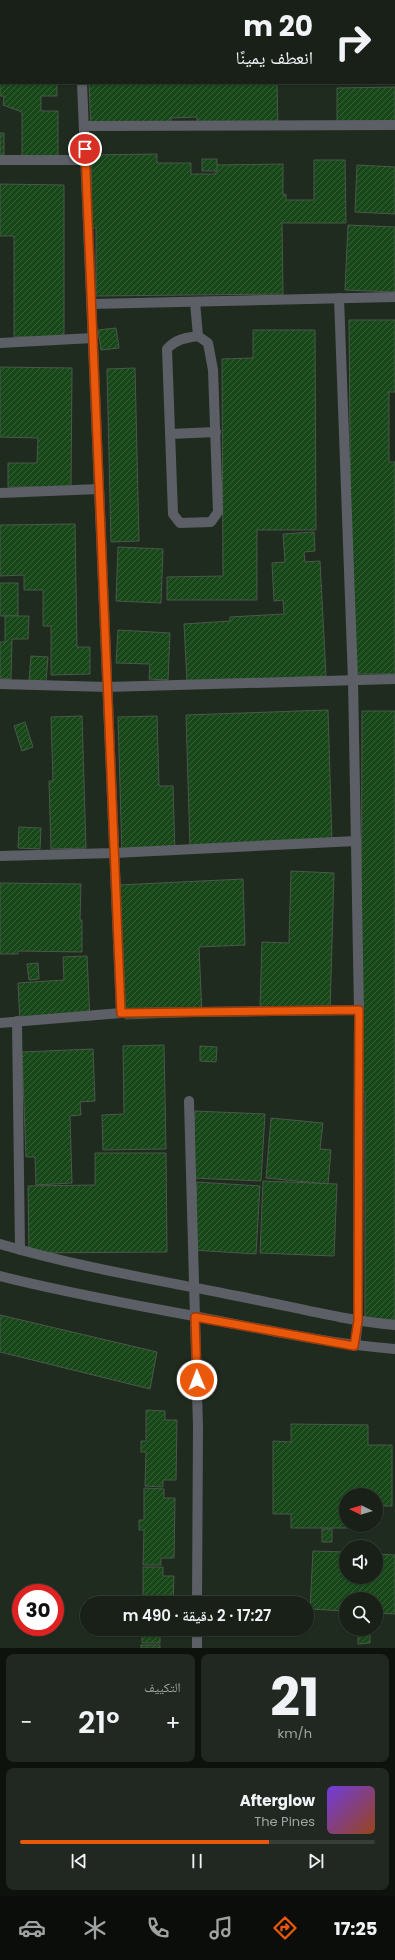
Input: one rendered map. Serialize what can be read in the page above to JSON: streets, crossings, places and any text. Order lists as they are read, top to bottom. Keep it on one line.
{"north":"left","page":{"turn":["20 m","انعطف يمينًا"],"limit":"30","trip":"17:27 · 2 دقيقة · 490 m","tile":[["21","km/h"],"التكييف"],"heat":["−","21°","+"],"song":["Afterglow","The Pines"],"tabs":"17:25"}}
